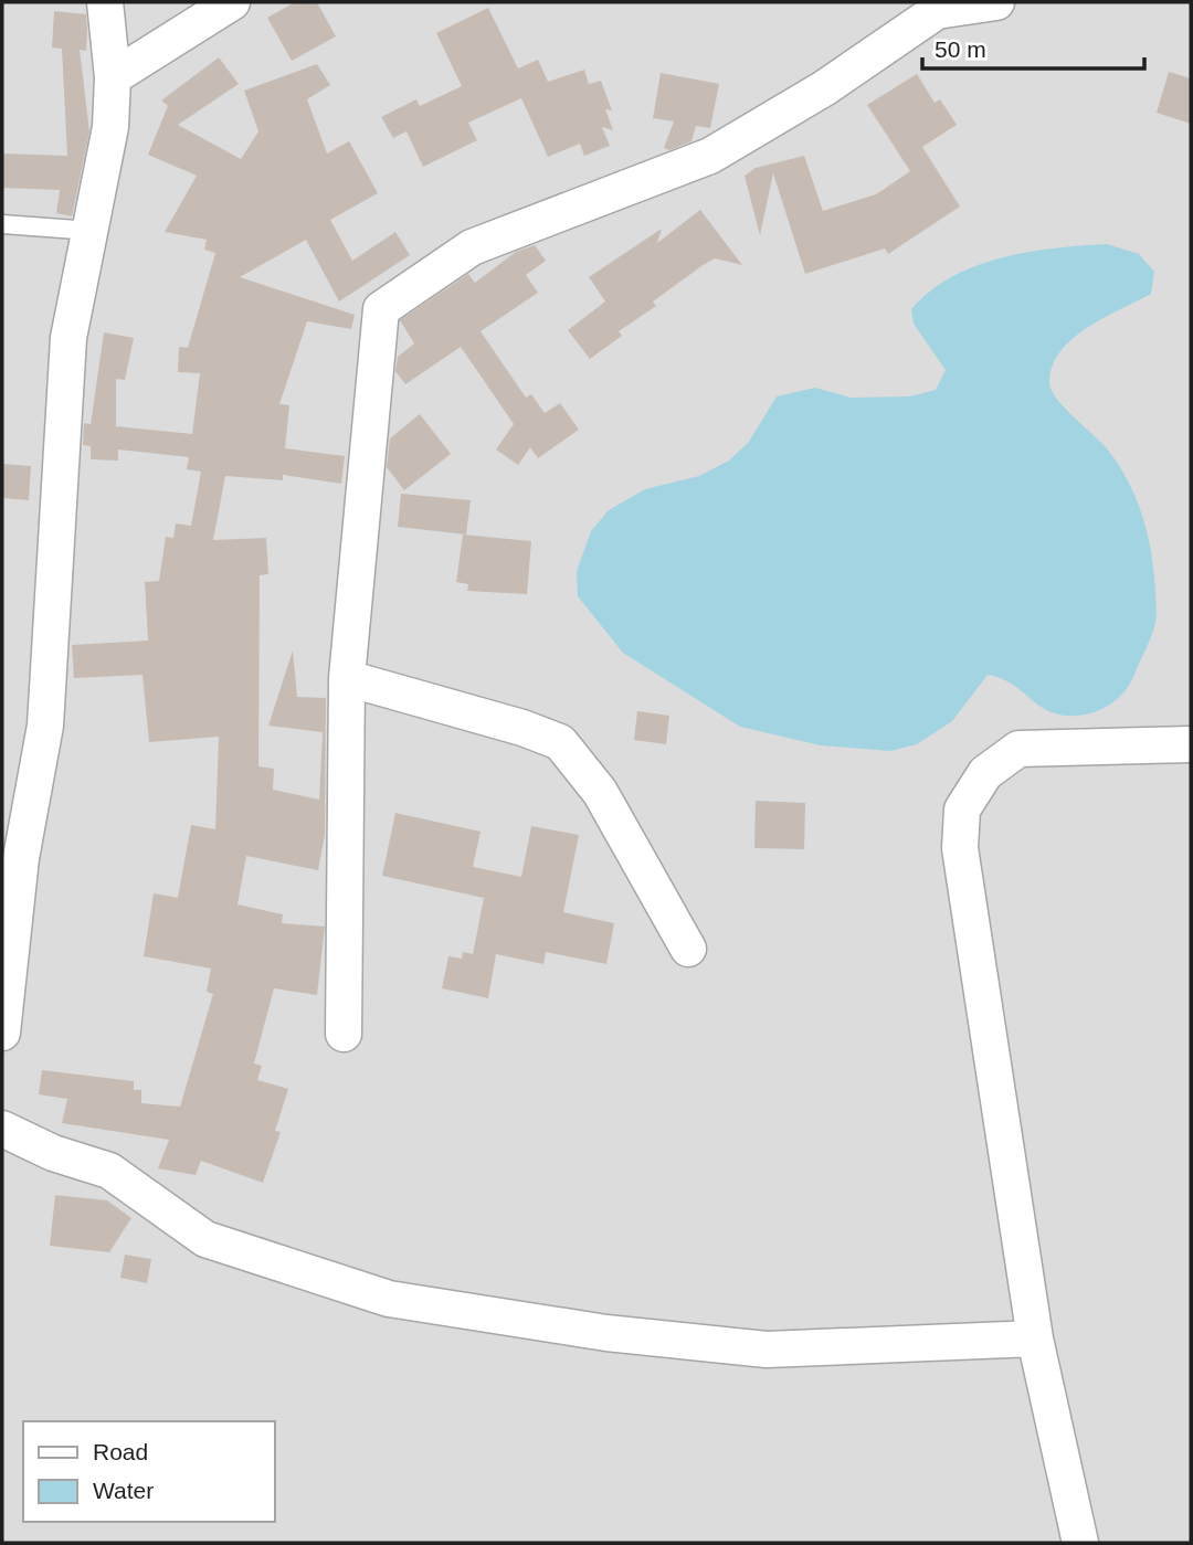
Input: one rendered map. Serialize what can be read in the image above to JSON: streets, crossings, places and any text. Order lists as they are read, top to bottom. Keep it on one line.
{"legend":["Road","Water"],"scale_bar":"50 m"}
